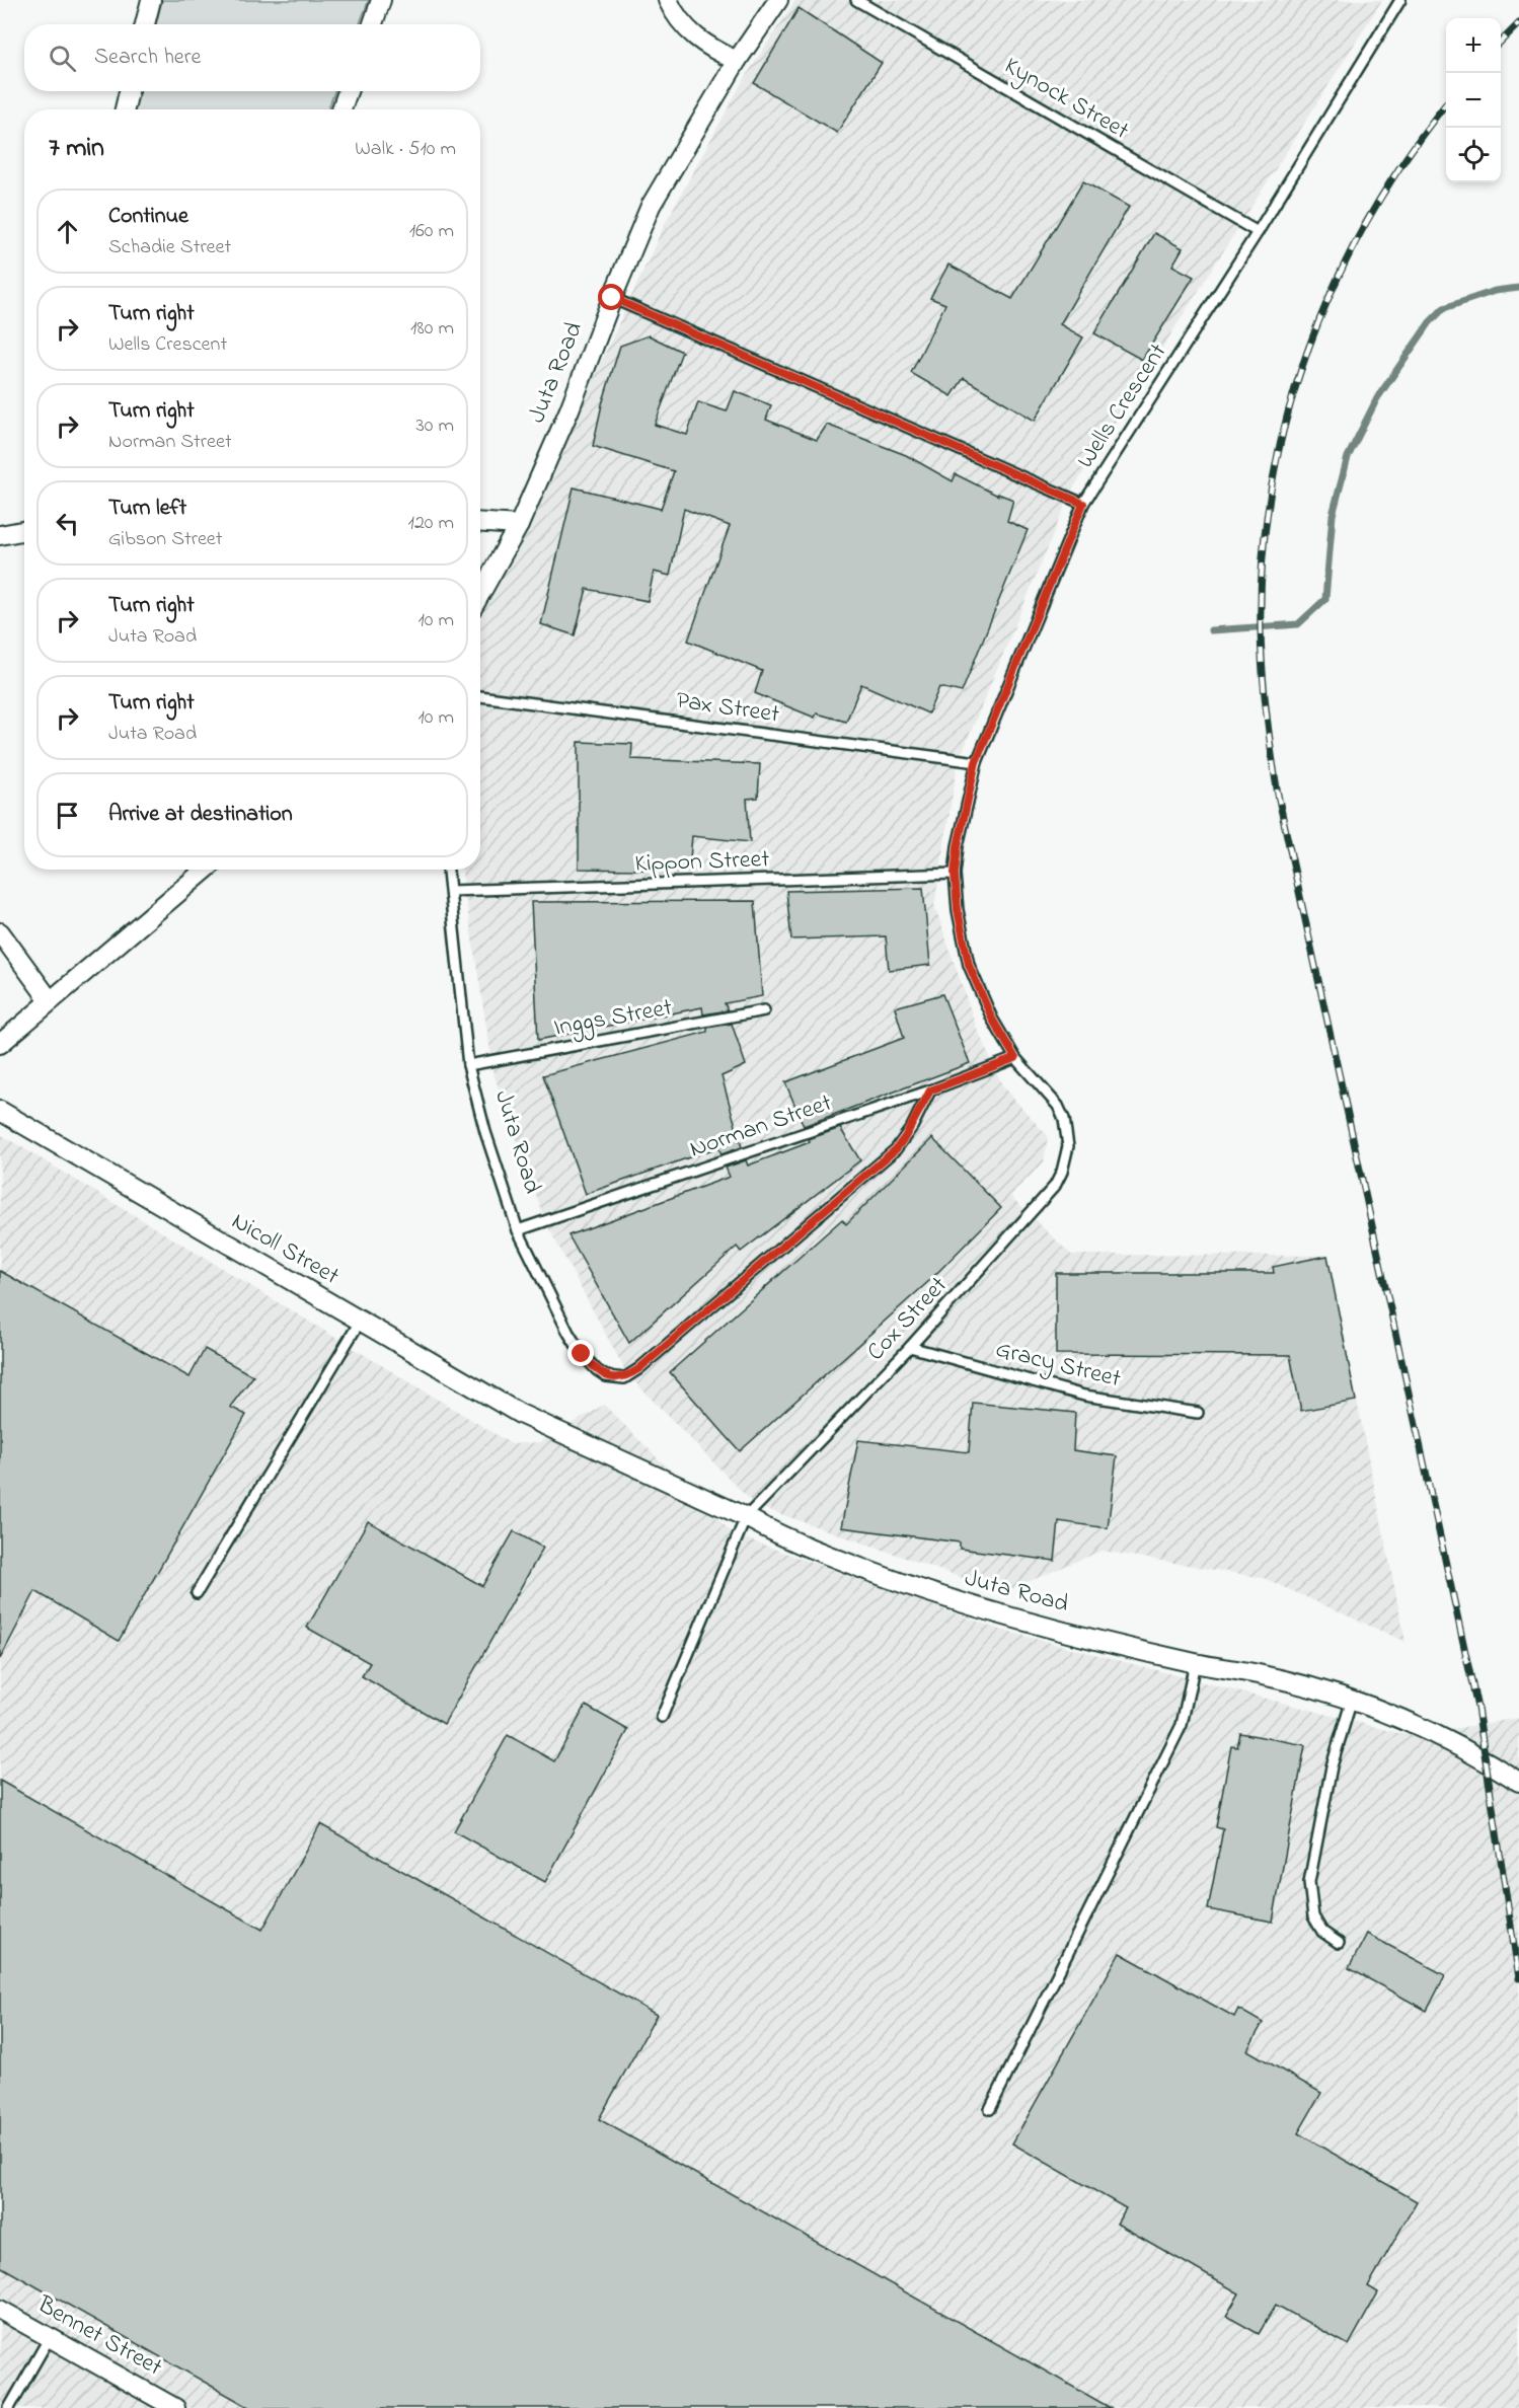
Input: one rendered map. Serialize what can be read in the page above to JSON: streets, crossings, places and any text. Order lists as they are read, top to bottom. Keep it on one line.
{"streets":{"street":["Juta Road","Nicoll Street","Bennet Street"],"lane":["Kynock Street","Wells Crescent","Pax Street","Kippon Street","Inggs Street","Norman Street","Cox Street","Gracy Street"]},"crossings":[["Kynock Street","Wells Crescent"],["Juta Road","Kippon Street"],["Juta Road","Inggs Street"],["Juta Road","Norman Street"],["Juta Road","Nicoll Street"],["Juta Road","Cox Street"],["Wells Crescent","Pax Street"],["Wells Crescent","Kippon Street"],["Wells Crescent","Norman Street"],["Wells Crescent","Cox Street"],["Cox Street","Gracy Street"]],"page":{"map_buttons":["+","−"],"search":"Search here","heading":["7 min","Walk · 510 m"],"list":[["Continue","Schadie Street","160 m"],["Turn right","Wells Crescent","180 m"],["Turn right","Norman Street","30 m"],["Turn left","Gibson Street","120 m"],["Turn right","Juta Road","10 m"],["Turn right","Juta Road","10 m"],"Arrive at destination"]}}
